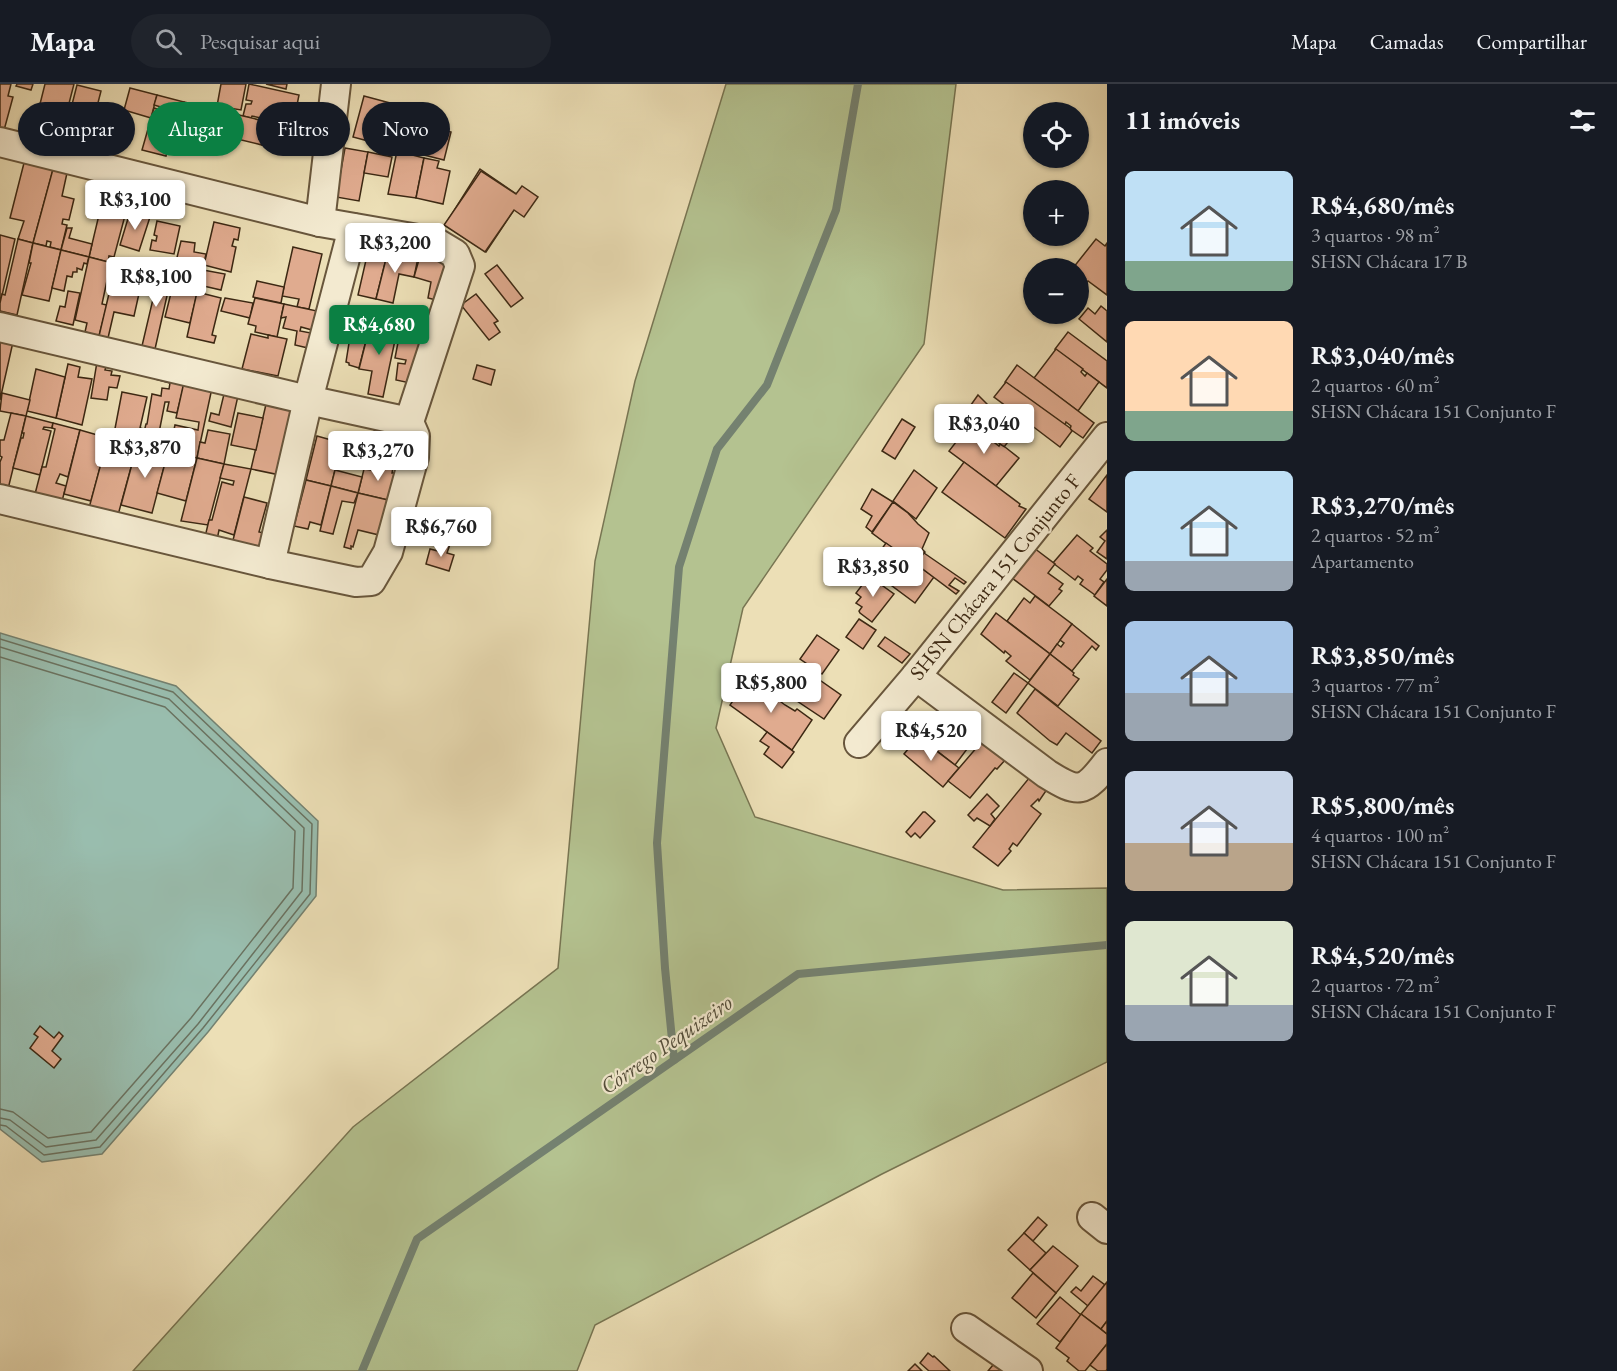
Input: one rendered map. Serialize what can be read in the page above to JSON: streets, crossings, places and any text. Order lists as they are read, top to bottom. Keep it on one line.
{"streets":{"street":["SHSN Chácara 151 Conjunto F"]},"water":["Córrego Pequizeiro"],"page":{"header":"Mapa","search":"Pesquisar aqui","nav":["Mapa","Camadas","Compartilhar"],"heading":"11 imóveis","map_buttons":["+","−"],"chip":["Comprar","Alugar","Filtros","Novo"],"list":[{"name":"R$4,680/mês","note":"3 quartos · 98 m² · SHSN Chácara 17 B"},{"name":"R$3,040/mês","note":"2 quartos · 60 m² · SHSN Chácara 151 Conjunto F"},{"name":"R$3,270/mês","note":"2 quartos · 52 m² · Apartamento"},{"name":"R$3,850/mês","note":"3 quartos · 77 m² · SHSN Chácara 151 Conjunto F"},{"name":"R$5,800/mês","note":"4 quartos · 100 m² · SHSN Chácara 151 Conjunto F"},{"name":"R$4,520/mês","note":"2 quartos · 72 m² · SHSN Chácara 151 Conjunto F"}],"price":["R$3,100","R$3,200","R$8,100","R$4,680","R$3,040","R$3,870","R$3,270","R$6,760","R$3,850","R$5,800","R$4,520"]}}
